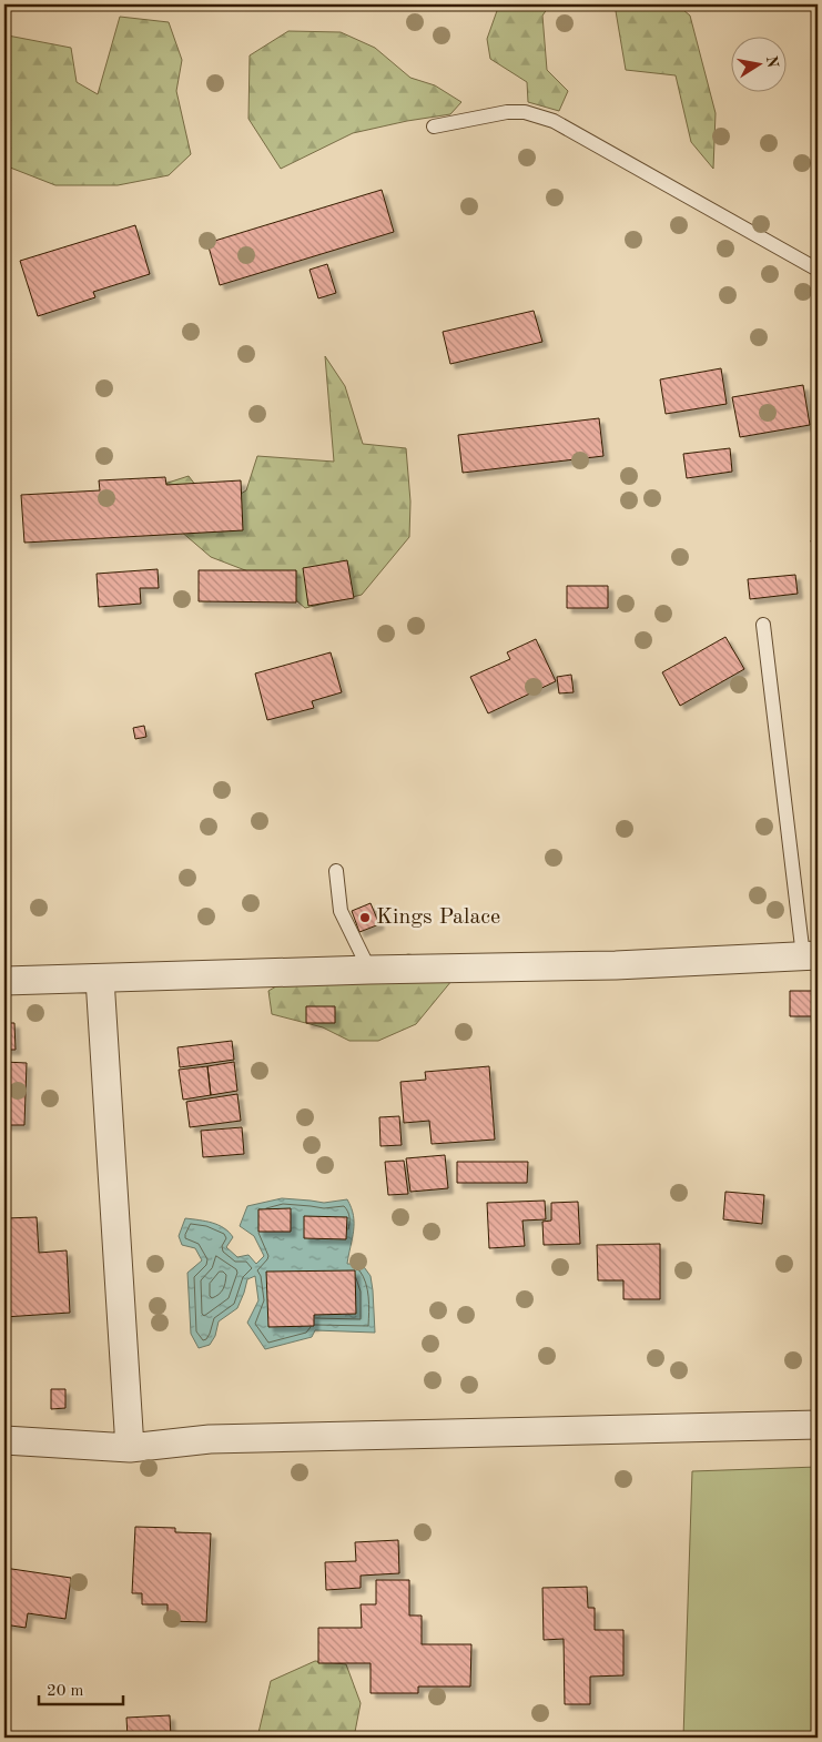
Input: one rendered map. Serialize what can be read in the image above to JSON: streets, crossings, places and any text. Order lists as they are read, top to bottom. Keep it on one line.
{"places":["Kings Palace"],"scale_bar":"20 m","north":"right"}
